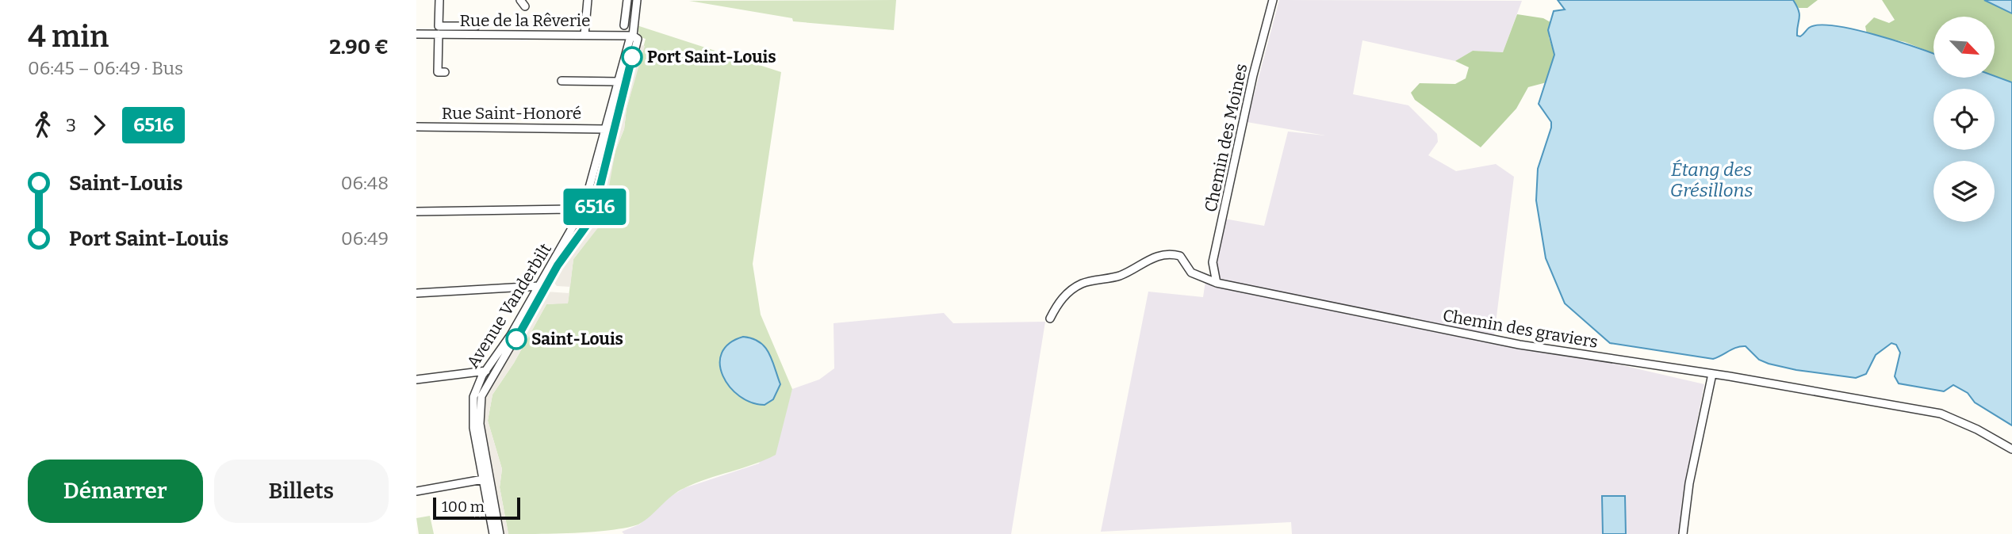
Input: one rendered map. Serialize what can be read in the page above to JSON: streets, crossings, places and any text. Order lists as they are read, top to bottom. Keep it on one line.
{"streets":{"street":["Rue de la Rêverie","Rue Saint-Honoré","Chemin des Moines","Avenue Vanderbilt","Chemin des graviers"]},"crossings":[["Rue de la Rêverie","Avenue Vanderbilt"],["Rue Saint-Honoré","Avenue Vanderbilt"],["Chemin des Moines","Chemin des graviers"]],"water":["Étang des Grésillons"],"places":["Port Saint-Louis","Saint-Louis"],"lines":["bus line 6516"],"scale_bar":"100 m","north":"bottom right","page":{"heading":["4 min","06:45 – 06:49 · Bus","2.90 €"],"on_map":"6516","legs":["3","6516"],"list":[{"name":"Saint-Louis","value":"06:48"},{"name":"Port Saint-Louis","value":"06:49"}],"buttons":["Démarrer","Billets"],"scale":"100 m"}}
